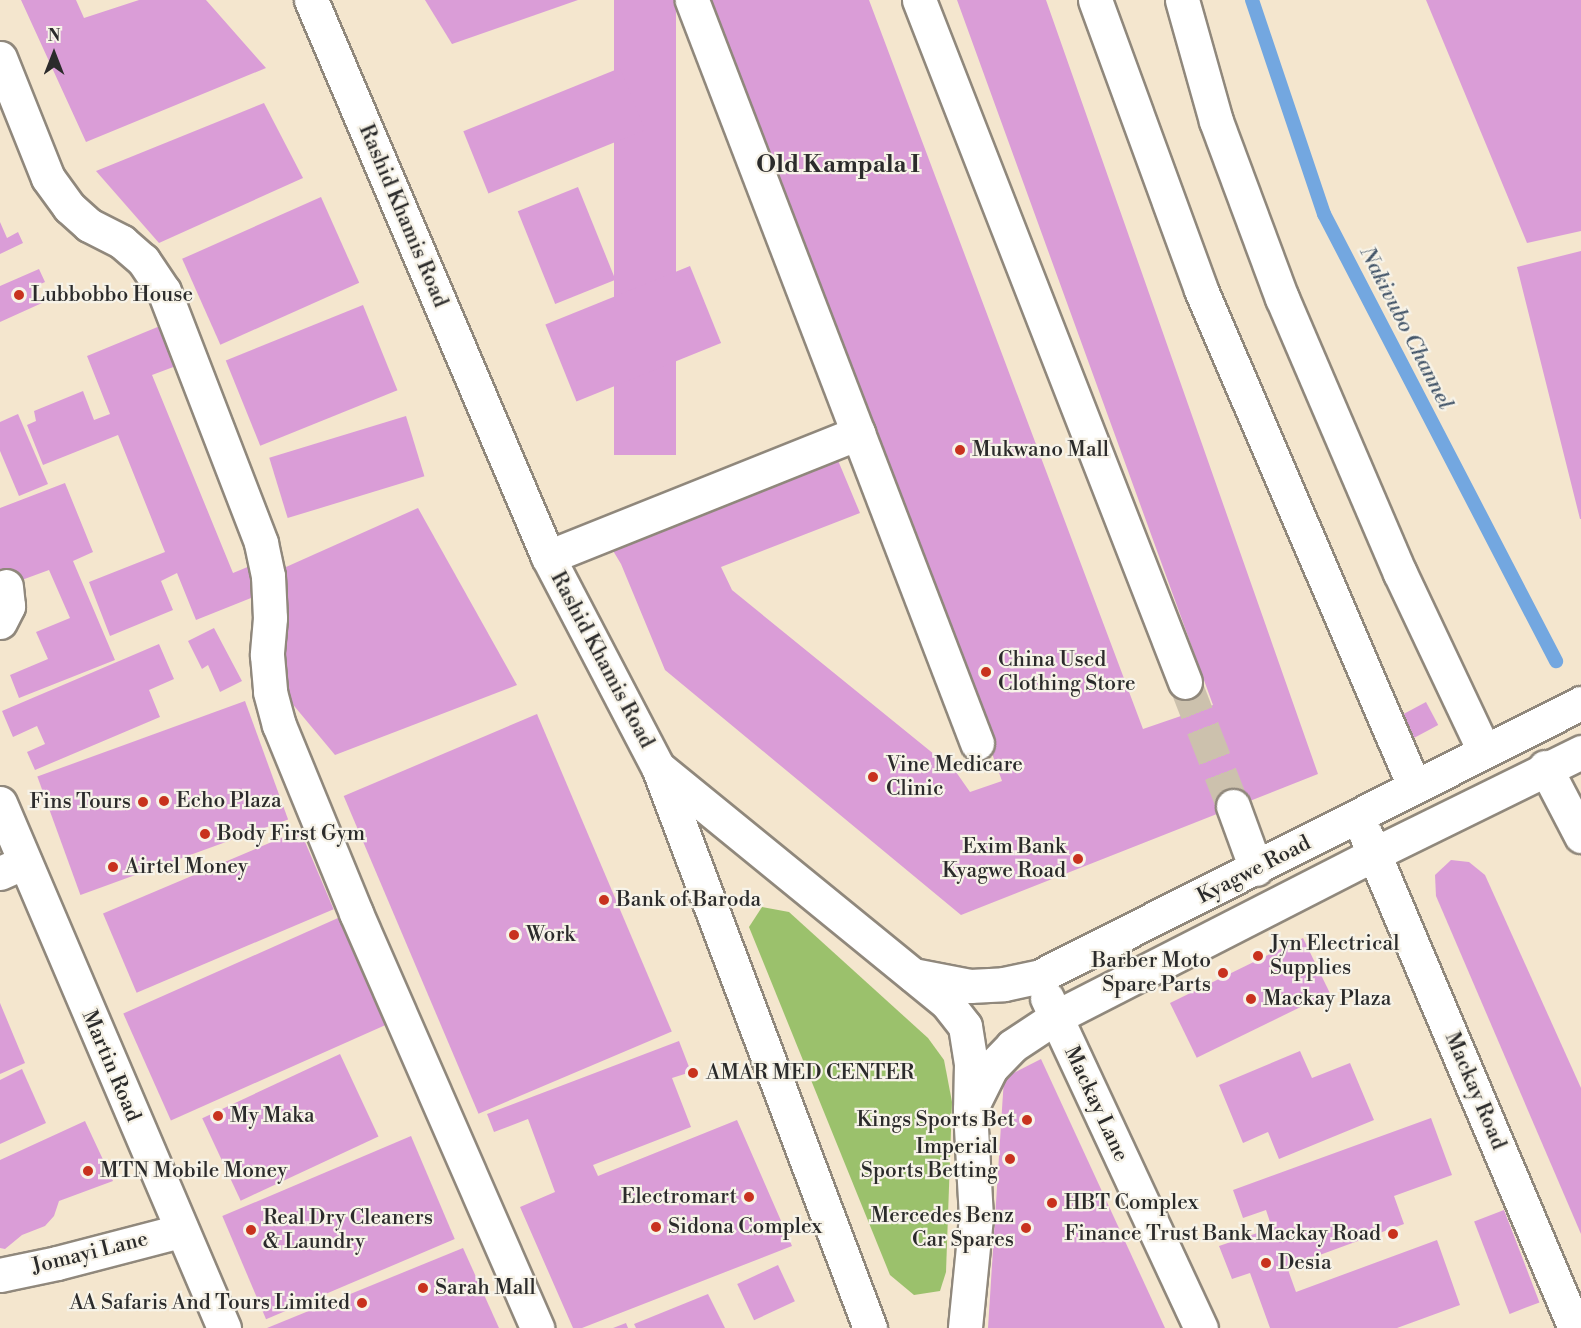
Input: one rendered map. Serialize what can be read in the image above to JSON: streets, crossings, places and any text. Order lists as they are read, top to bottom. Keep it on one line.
{"streets":{"street":["Rashid Khamis Road","Kyagwe Road","Martin Road","Mackay Road","Mackay Lane","Jomayi Lane"]},"crossings":[["Kyagwe Road","Mackay Road"],["Kyagwe Road","Mackay Lane"],["Martin Road","Jomayi Lane"]],"districts":["Old Kampala I"],"water":["Nakivubo Channel"],"places":["Lubbobbo House","Mukwano Mall","China Used Clothing Store","Vine Medicare Clinic","Echo Plaza","Fins Tours","Body First Gym","Exim Bank Kyagwe Road","Airtel Money","Bank of Baroda","Work","Jyn Electrical Supplies","Barber Moto Spare Parts","Mackay Plaza","AMAR MED CENTER","My Maka","Kings Sports Bet","Imperial Sports Betting","MTN Mobile Money","Electromart","HBT Complex","Sidona Complex","Mercedes Benz Car Spares","Real Dry Cleaners & Laundry","Finance Trust Bank Mackay Road","Desia","Sarah Mall","AA Safaris And Tours Limited"],"north":"top"}
